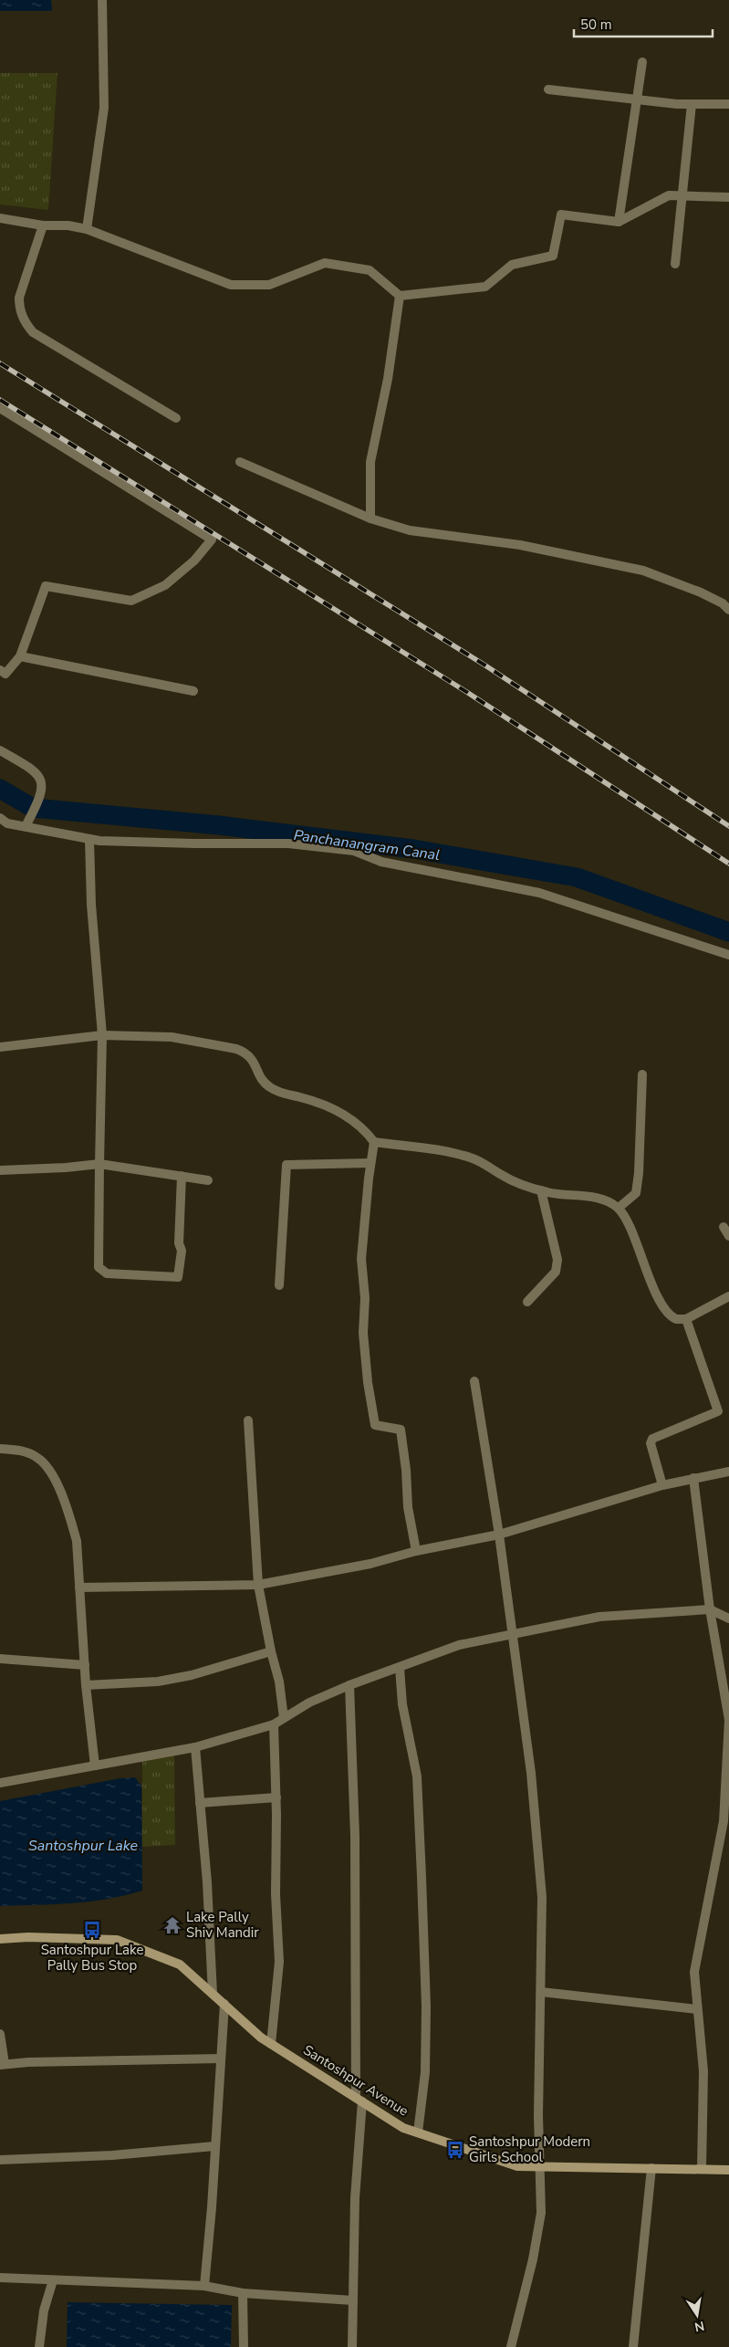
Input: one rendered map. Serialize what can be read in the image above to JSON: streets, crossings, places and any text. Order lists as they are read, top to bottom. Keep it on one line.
{"streets":{"main road":["Santoshpur Avenue"]},"water":["Panchanangram Canal","Santoshpur Lake"],"places":{"temple":["Lake Pally Shiv Mandir"],"bus stop":["Santoshpur Lake Pally Bus Stop","Santoshpur Modern Girls School"]},"scale_bar":"50 m","north":"bottom"}
